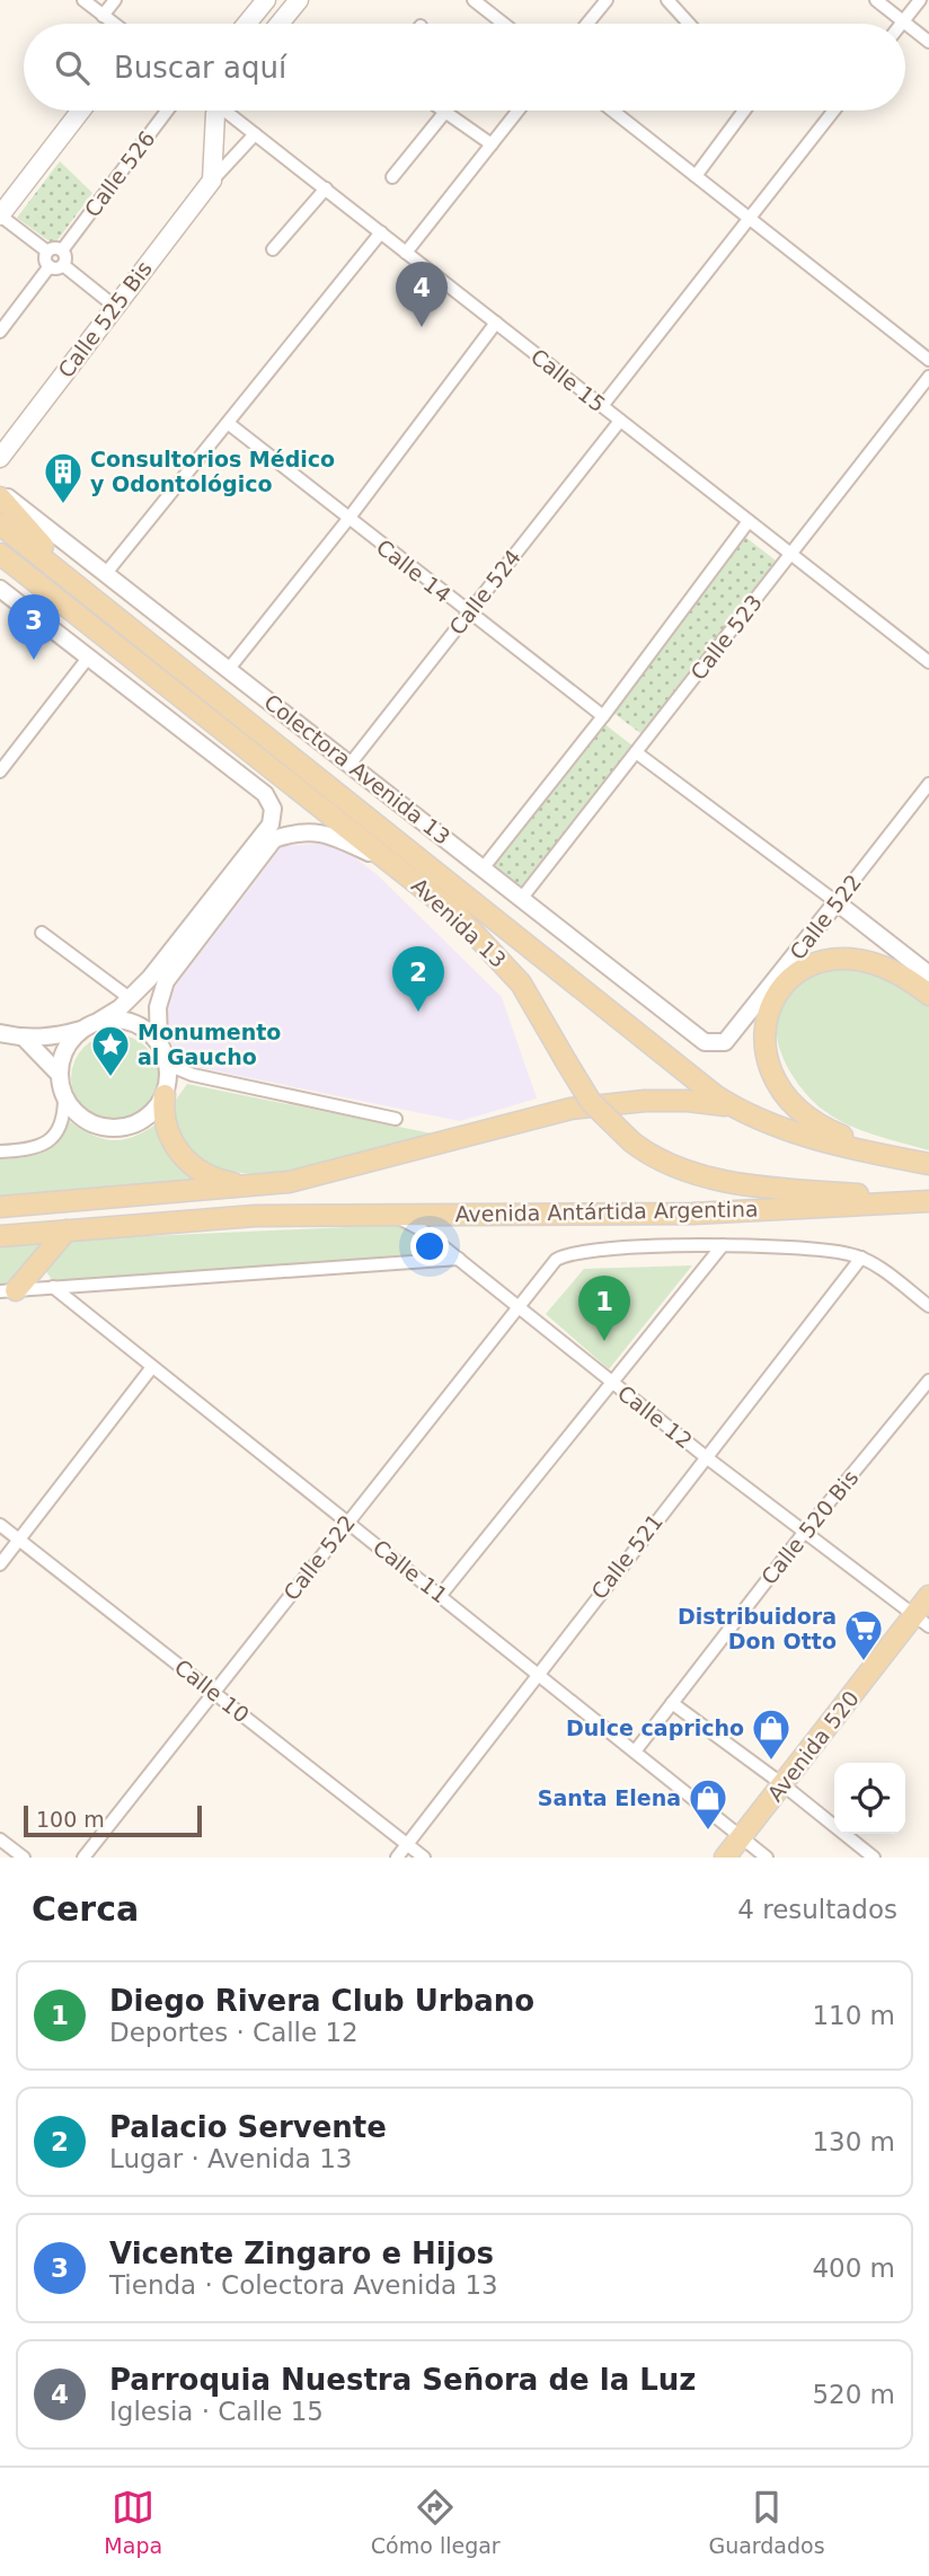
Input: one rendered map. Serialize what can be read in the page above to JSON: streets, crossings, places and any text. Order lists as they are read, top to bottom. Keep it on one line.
{"streets":{"main road":["Calle 525 Bis","Avenida 13","Avenida Antártida Argentina","Avenida 520"],"street":["Calle 526","Calle 15","Calle 14","Calle 524","Calle 523","Colectora Avenida 13","Calle 522","Calle 12","Calle 520 Bis","Calle 521","Calle 11","Calle 10"]},"crossings":[["Calle 525 Bis","Calle 15"],["Calle 15","Calle 524"],["Calle 15","Calle 523"],["Calle 14","Calle 524"],["Calle 524","Colectora Avenida 13"],["Calle 523","Colectora Avenida 13"],["Colectora Avenida 13","Calle 522"],["Calle 522","Avenida Antártida Argentina"],["Calle 522","Calle 12"],["Calle 522","Calle 11"],["Calle 522","Calle 10"],["Avenida 13","Avenida Antártida Argentina"],["Avenida Antártida Argentina","Calle 12"],["Avenida Antártida Argentina","Calle 521"],["Avenida Antártida Argentina","Calle 11"],["Calle 12","Calle 520 Bis"],["Calle 12","Calle 521"],["Calle 12","Avenida 520"],["Calle 520 Bis","Calle 11"],["Calle 521","Calle 11"],["Calle 521","Calle 10"],["Calle 11","Avenida 520"]],"places":{"building":["Consultorios Médico y Odontológico"],"place":["Monumento al Gaucho"],"supermarket":["Distribuidora Don Otto"],"shop":["Dulce capricho","Santa Elena"]},"scale_bar":"100 m","page":{"search":"Buscar aquí","pins":["4","3","2","1"],"scale":"100 m","heading":["Cerca","4 resultados"],"list":[{"mark":"1","name":"Diego Rivera Club Urbano","note":"Deportes · Calle 12","value":"110 m"},{"mark":"2","name":"Palacio Servente","note":"Lugar · Avenida 13","value":"130 m"},{"mark":"3","name":"Vicente Zingaro e Hijos","note":"Tienda · Colectora Avenida 13","value":"400 m"},{"mark":"4","name":"Parroquia Nuestra Señora de la Luz","note":"Iglesia · Calle 15","value":"520 m"}],"nav":["Mapa","Cómo llegar","Guardados"]}}
